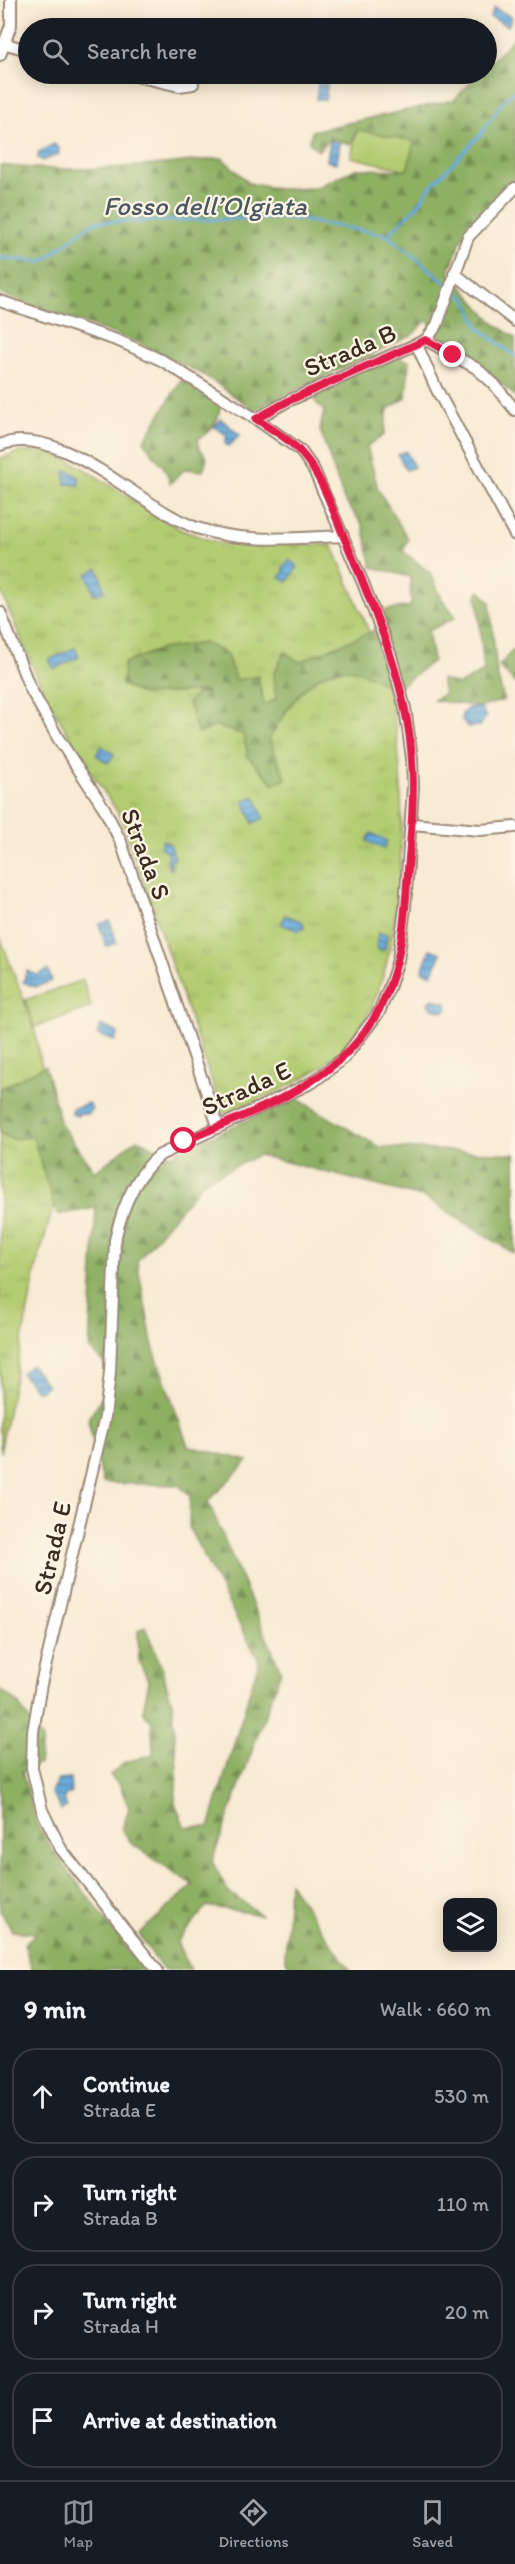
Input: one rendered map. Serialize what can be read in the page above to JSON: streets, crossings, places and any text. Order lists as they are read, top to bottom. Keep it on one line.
{"streets":{"street":["Strada B","Strada S","Strada E"]},"crossings":[["Strada B","Strada E"],["Strada S","Strada E"]],"water":["Fosso dell’Olgiata"],"page":{"search":"Search here","heading":["9 min","Walk · 660 m"],"list":[["Continue","Strada E","530 m"],["Turn right","Strada B","110 m"],["Turn right","Strada H","20 m"],"Arrive at destination"],"nav":["Map","Directions","Saved"]}}
